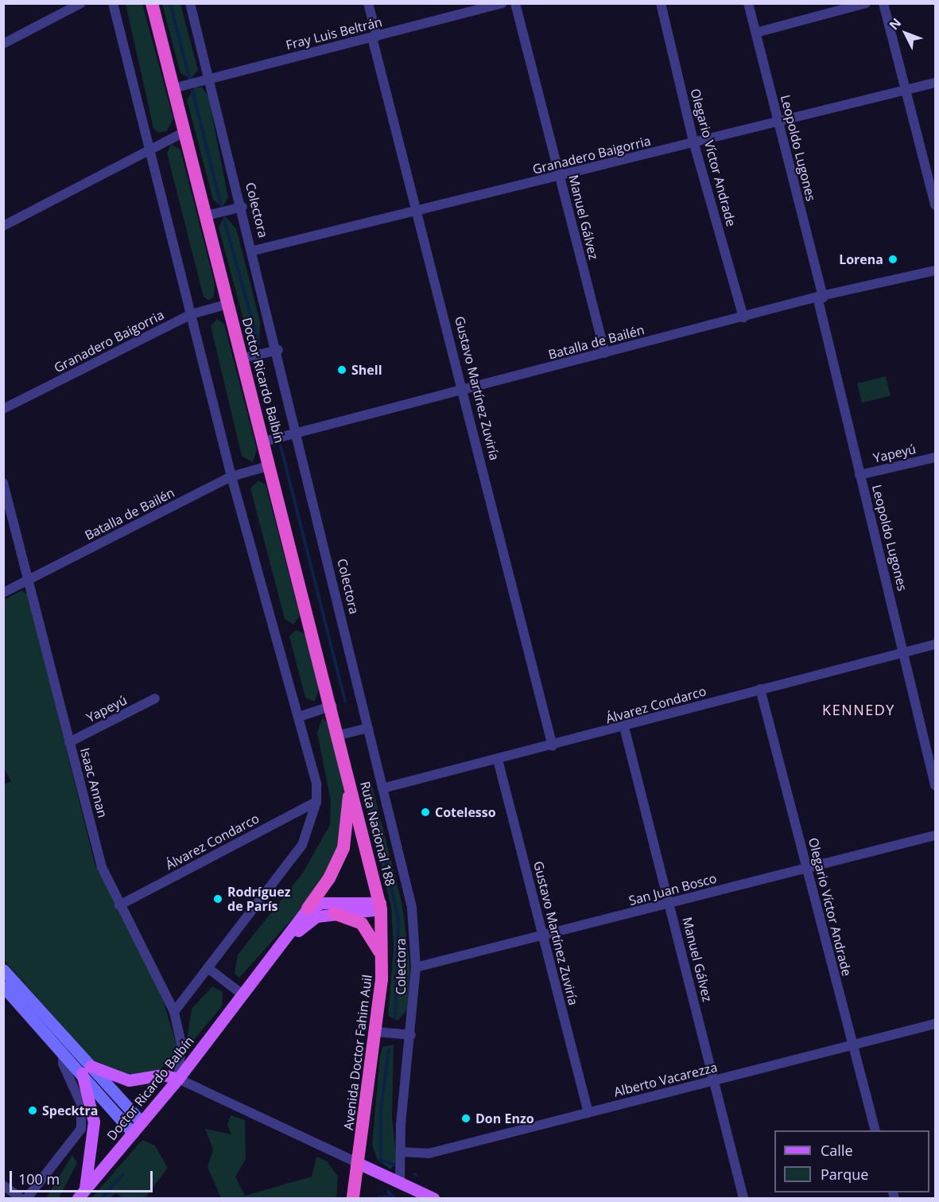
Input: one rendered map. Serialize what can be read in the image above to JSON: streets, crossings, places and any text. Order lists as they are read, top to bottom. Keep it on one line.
{"streets":{"highway":["Doctor Ricardo Balbín","Ruta Nacional 188","Avenida Doctor Fahim Auil"],"street":["Fray Luis Beltrán","Leopoldo Lugones","Granadero Baigorria","Olegario Víctor Andrade","Colectora","Manuel Gálvez","Batalla de Bailén","Gustavo Martínez Zuviría","Yapeyú","Álvarez Condarco","Isaac Annan","San Juan Bosco","Alberto Vacarezza"]},"crossings":[["Fray Luis Beltrán","Colectora"],["Fray Luis Beltrán","Doctor Ricardo Balbín"],["Fray Luis Beltrán","Gustavo Martínez Zuviría"],["Leopoldo Lugones","Granadero Baigorria"],["Leopoldo Lugones","Batalla de Bailén"],["Leopoldo Lugones","Yapeyú"],["Leopoldo Lugones","Álvarez Condarco"],["Granadero Baigorria","Olegario Víctor Andrade"],["Granadero Baigorria","Colectora"],["Granadero Baigorria","Manuel Gálvez"],["Granadero Baigorria","Doctor Ricardo Balbín"],["Granadero Baigorria","Gustavo Martínez Zuviría"],["Olegario Víctor Andrade","Batalla de Bailén"],["Olegario Víctor Andrade","Álvarez Condarco"],["Olegario Víctor Andrade","San Juan Bosco"],["Olegario Víctor Andrade","Alberto Vacarezza"],["Colectora","Batalla de Bailén"],["Colectora","Álvarez Condarco"],["Colectora","San Juan Bosco"],["Colectora","Alberto Vacarezza"],["Manuel Gálvez","Batalla de Bailén"],["Manuel Gálvez","Álvarez Condarco"],["Manuel Gálvez","San Juan Bosco"],["Manuel Gálvez","Alberto Vacarezza"],["Batalla de Bailén","Doctor Ricardo Balbín"],["Batalla de Bailén","Gustavo Martínez Zuviría"],["Batalla de Bailén","Isaac Annan"],["Doctor Ricardo Balbín","Isaac Annan"],["Doctor Ricardo Balbín","Ruta Nacional 188"],["Doctor Ricardo Balbín","Avenida Doctor Fahim Auil"],["Gustavo Martínez Zuviría","Álvarez Condarco"],["Gustavo Martínez Zuviría","San Juan Bosco"],["Gustavo Martínez Zuviría","Alberto Vacarezza"],["Yapeyú","Isaac Annan"],["Álvarez Condarco","Isaac Annan"],["Ruta Nacional 188","Avenida Doctor Fahim Auil"]],"districts":["KENNEDY"],"places":["Lorena","Shell","Cotelesso","Rodríguez de París","Specktra","Don Enzo"],"legend":["Calle","Parque"],"scale_bar":"100 m","north":"top left"}
